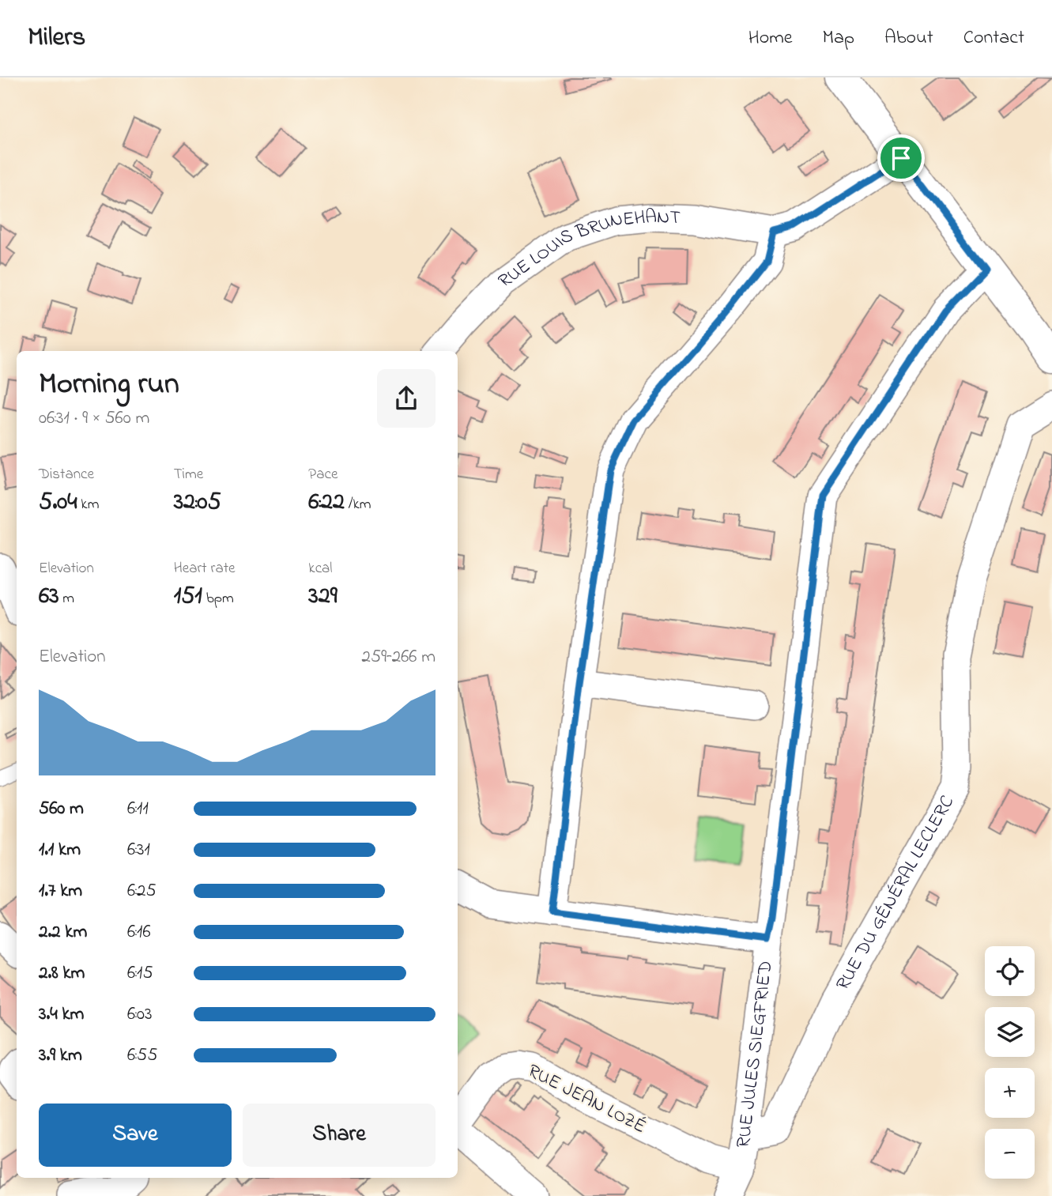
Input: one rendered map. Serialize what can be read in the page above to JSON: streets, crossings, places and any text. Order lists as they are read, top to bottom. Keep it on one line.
{"streets":{"street":["RUE LOUIS BRUNEHANT","RUE DU GÉNÉRAL LECLERC","RUE JULES SIEGFRIED","RUE JEAN LOZÉ"]},"crossings":[["RUE DU GÉNÉRAL LECLERC","RUE JULES SIEGFRIED"],["RUE JULES SIEGFRIED","RUE JEAN LOZÉ"]],"page":{"header":"Milers","nav":["Home","Map","About","Contact"],"heading":["Morning run","06:31 · 9 × 560 m"],"stats":[["Distance","5.04 km"],["Time","32:05"],["Pace","6:22 /km"],["Elevation","63 m"],["Heart rate","151 bpm"],["kcal","329"]],"chart":["Elevation","259–266 m"],"list":[{"name":"560 m","note":"6:11"},{"name":"1.1 km","note":"6:31"},{"name":"1.7 km","note":"6:25"},{"name":"2.2 km","note":"6:16"},{"name":"2.8 km","note":"6:15"},{"name":"3.4 km","note":"6:03"},{"name":"3.9 km","note":"6:55"}],"map_buttons":["+","−"],"buttons":["Save","Share"]}}
